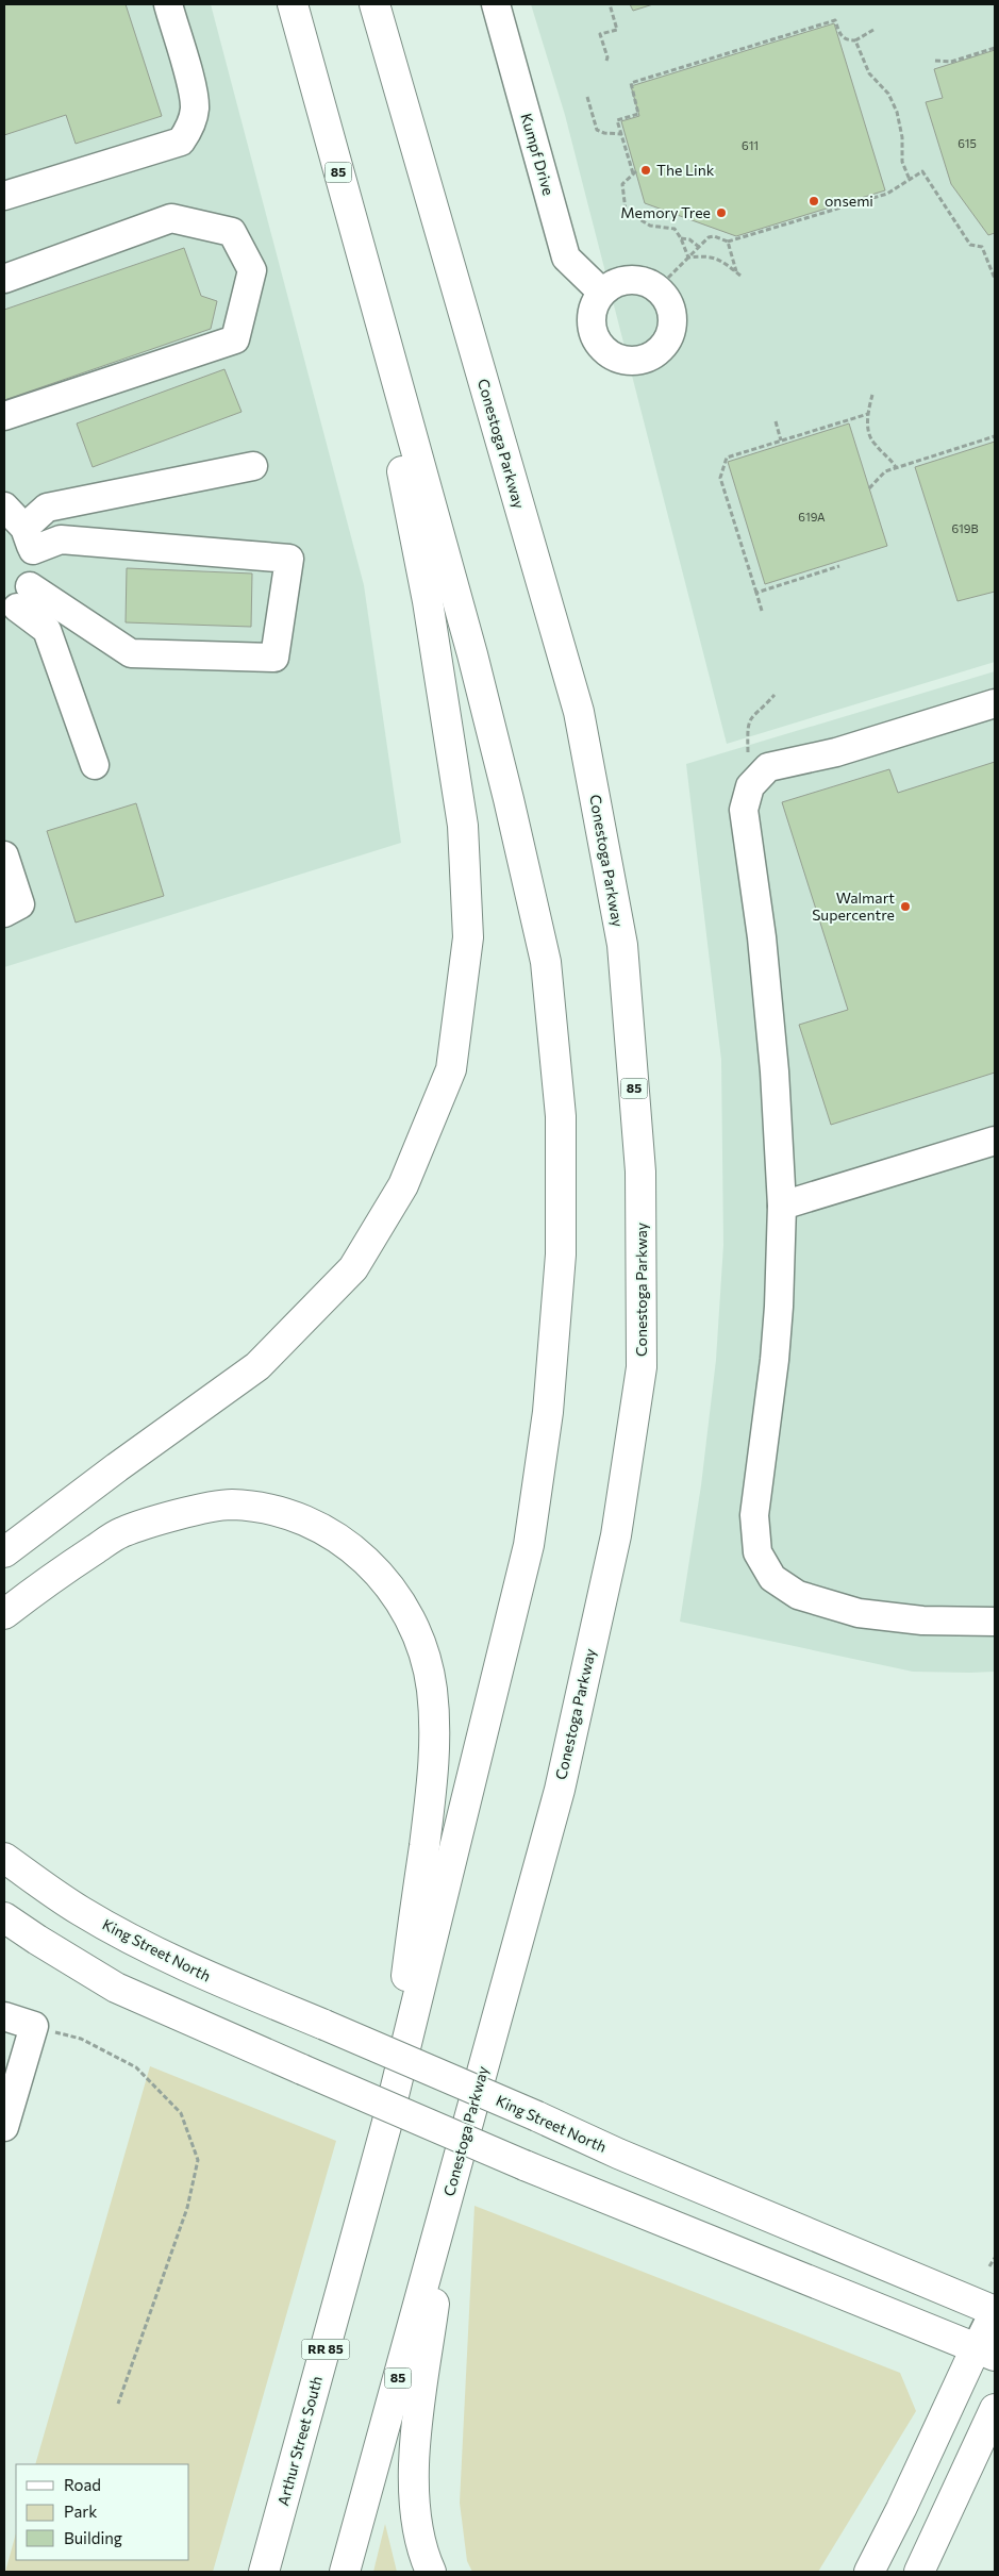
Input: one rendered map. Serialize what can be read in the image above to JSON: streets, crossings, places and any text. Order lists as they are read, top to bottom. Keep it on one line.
{"streets":{"main road":["85","Conestoga Parkway","King Street North","RR 85","Arthur Street South"],"street":["Kumpf Drive"]},"crossings":[["85","Arthur Street South"]],"places":["The Link","onsemi","Memory Tree","Walmart Supercentre"],"house_numbers":["615","611","619A","619B"],"legend":["Road","Park","Building"]}
